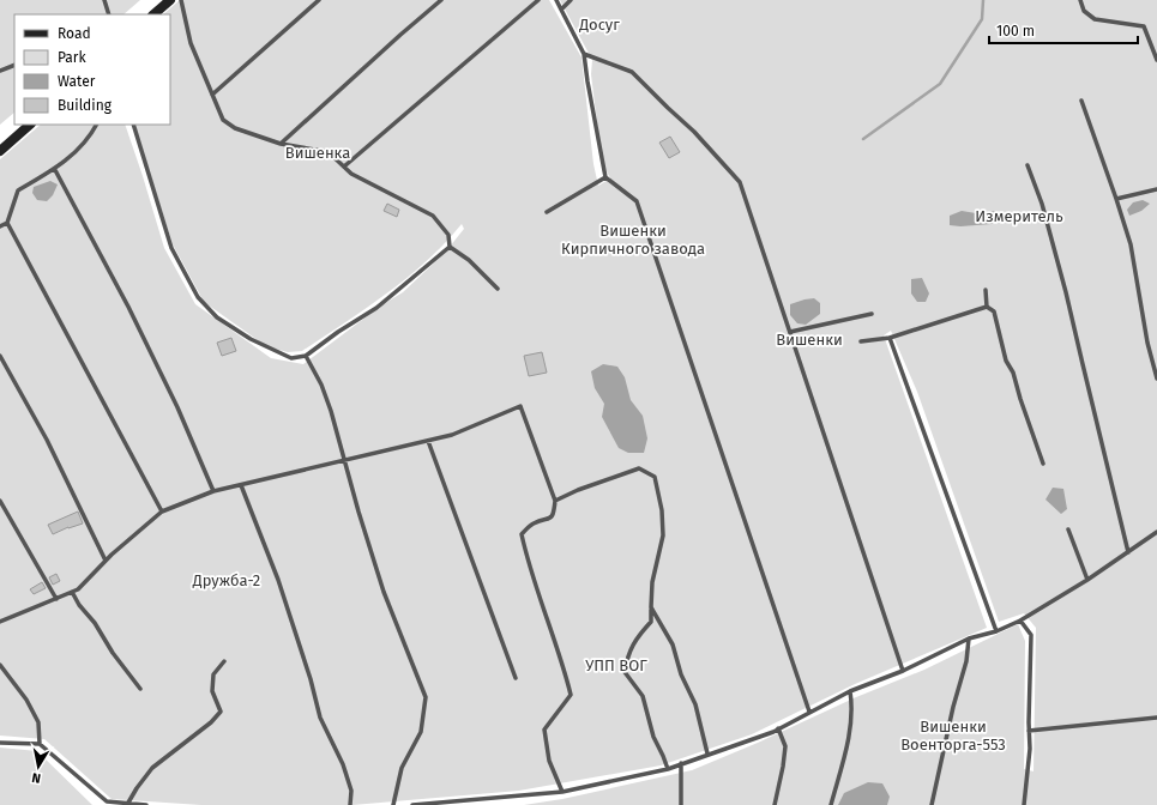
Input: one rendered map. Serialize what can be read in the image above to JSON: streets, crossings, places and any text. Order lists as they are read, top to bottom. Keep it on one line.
{"parks":["Досуг","Вишенка","Измеритель","Вишенки Кирпичного завода","Вишенки","Дружба-2","УПП ВОГ","Вишенки Военторга-553"],"legend":["Road","Park","Water","Building"],"scale_bar":"100 m","north":"bottom"}
